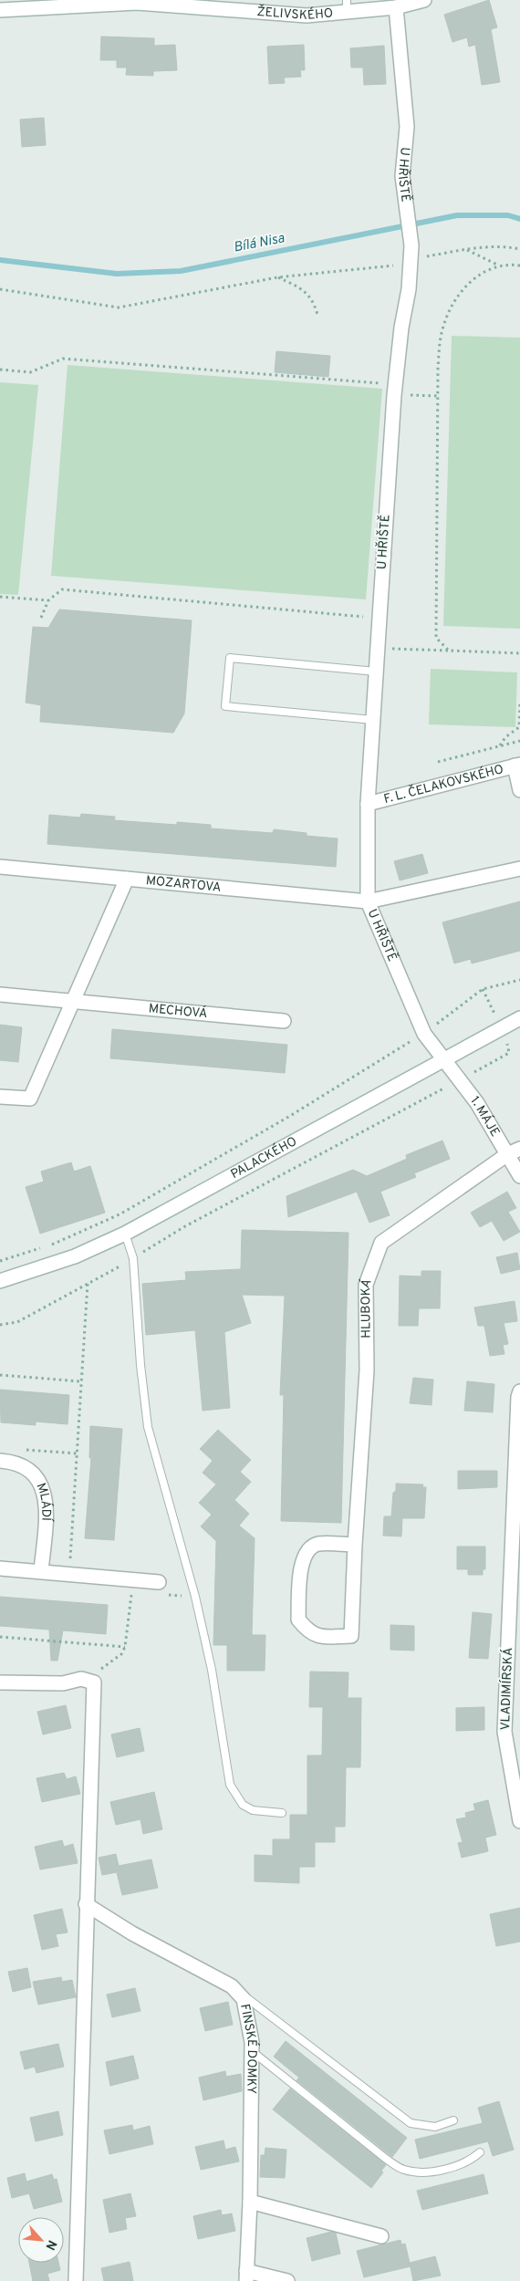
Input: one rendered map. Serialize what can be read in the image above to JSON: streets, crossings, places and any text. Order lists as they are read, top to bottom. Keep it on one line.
{"streets":{"street":["ŽELIVSKÉHO","U HŘIŠTĚ","F. L. ČELAKOVSKÉHO","MOZARTOVA","MECHOVÁ","1. MÁJE","PALACKÉHO","HLUBOKÁ","MLÁDÍ","VLADIMÍRSKÁ","FINSKÉ DOMKY"]},"crossings":[["ŽELIVSKÉHO","U HŘIŠTĚ"],["U HŘIŠTĚ","F. L. ČELAKOVSKÉHO"],["U HŘIŠTĚ","MOZARTOVA"],["U HŘIŠTĚ","1. MÁJE"],["U HŘIŠTĚ","PALACKÉHO"],["1. MÁJE","PALACKÉHO"],["1. MÁJE","HLUBOKÁ"]],"water":["Bílá Nisa"],"north":"bottom right"}
